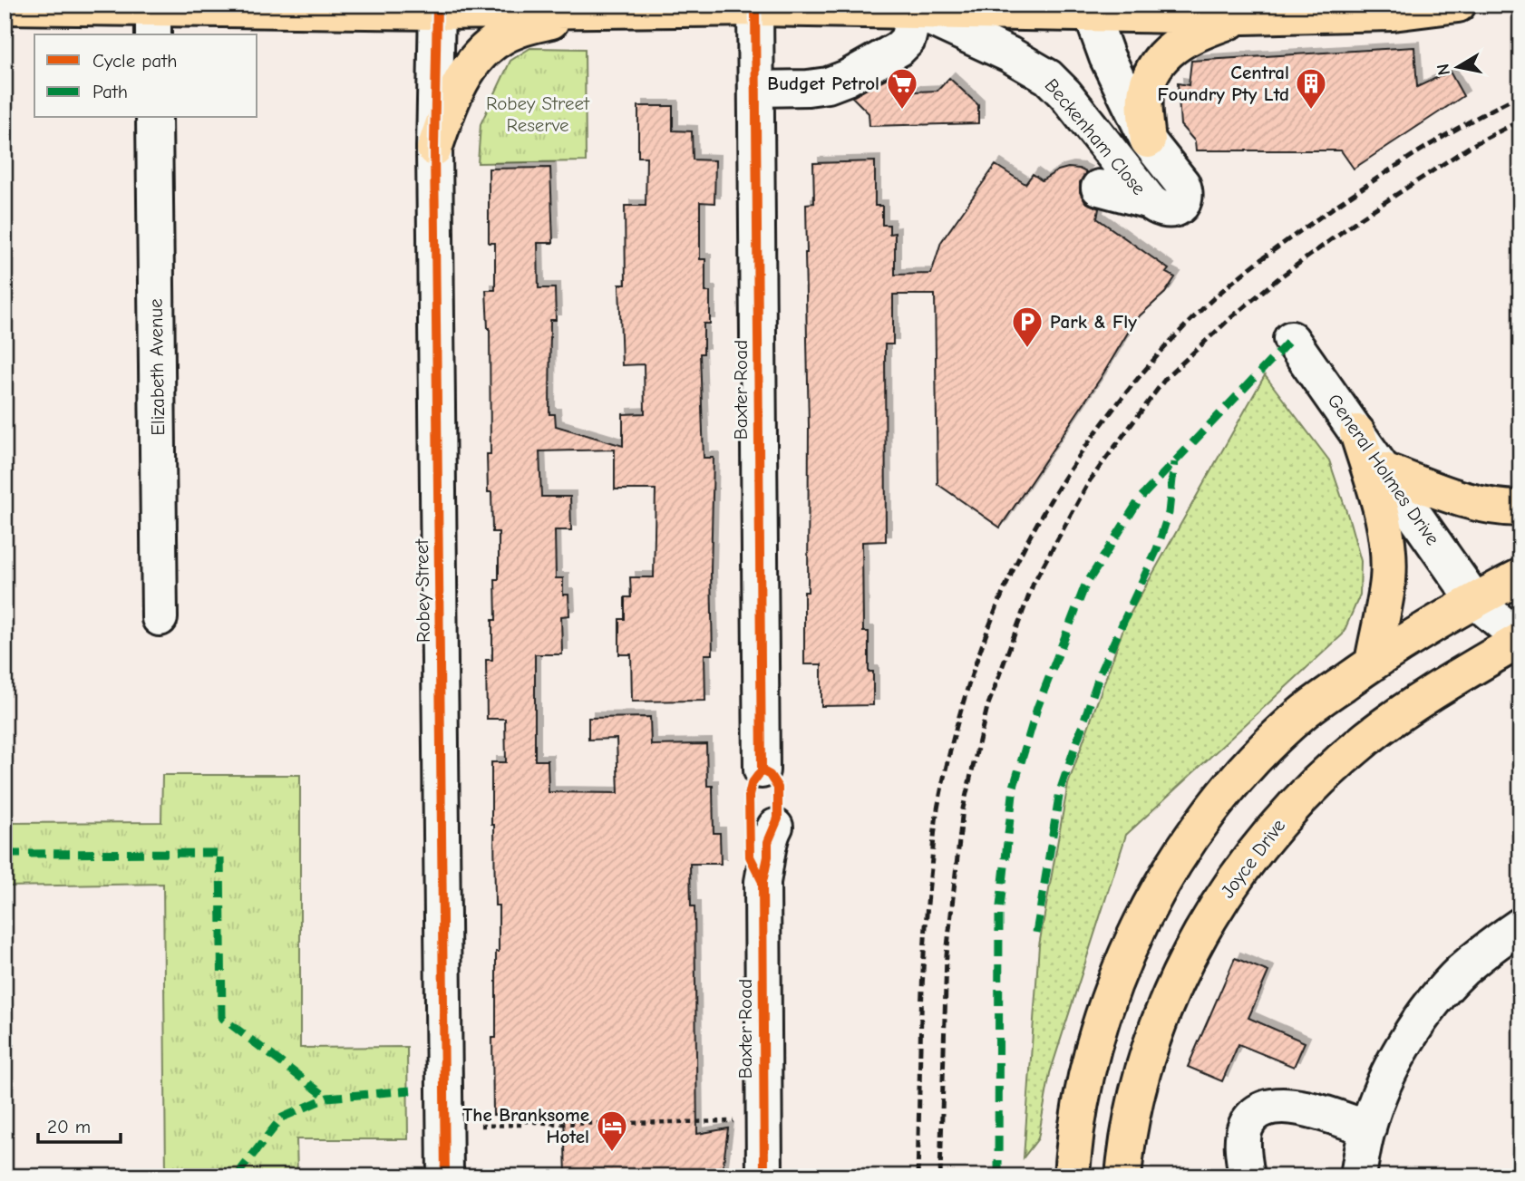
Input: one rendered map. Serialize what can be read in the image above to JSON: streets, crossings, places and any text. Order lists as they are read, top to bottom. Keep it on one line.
{"streets":{"main road":["Joyce Drive"],"street":["Beckenham Close","Elizabeth Avenue","Baxter Road","General Holmes Drive","Robey Street"]},"crossings":[["General Holmes Drive","Joyce Drive"]],"parks":["Robey Street Reserve"],"places":{"supermarket":["Budget Petrol"],"building":["Central Foundry Pty Ltd"],"parking":["Park & Fly"],"hotel":["The Branksome Hotel"]},"legend":["Cycle path","Path"],"scale_bar":"20 m","north":"left"}
